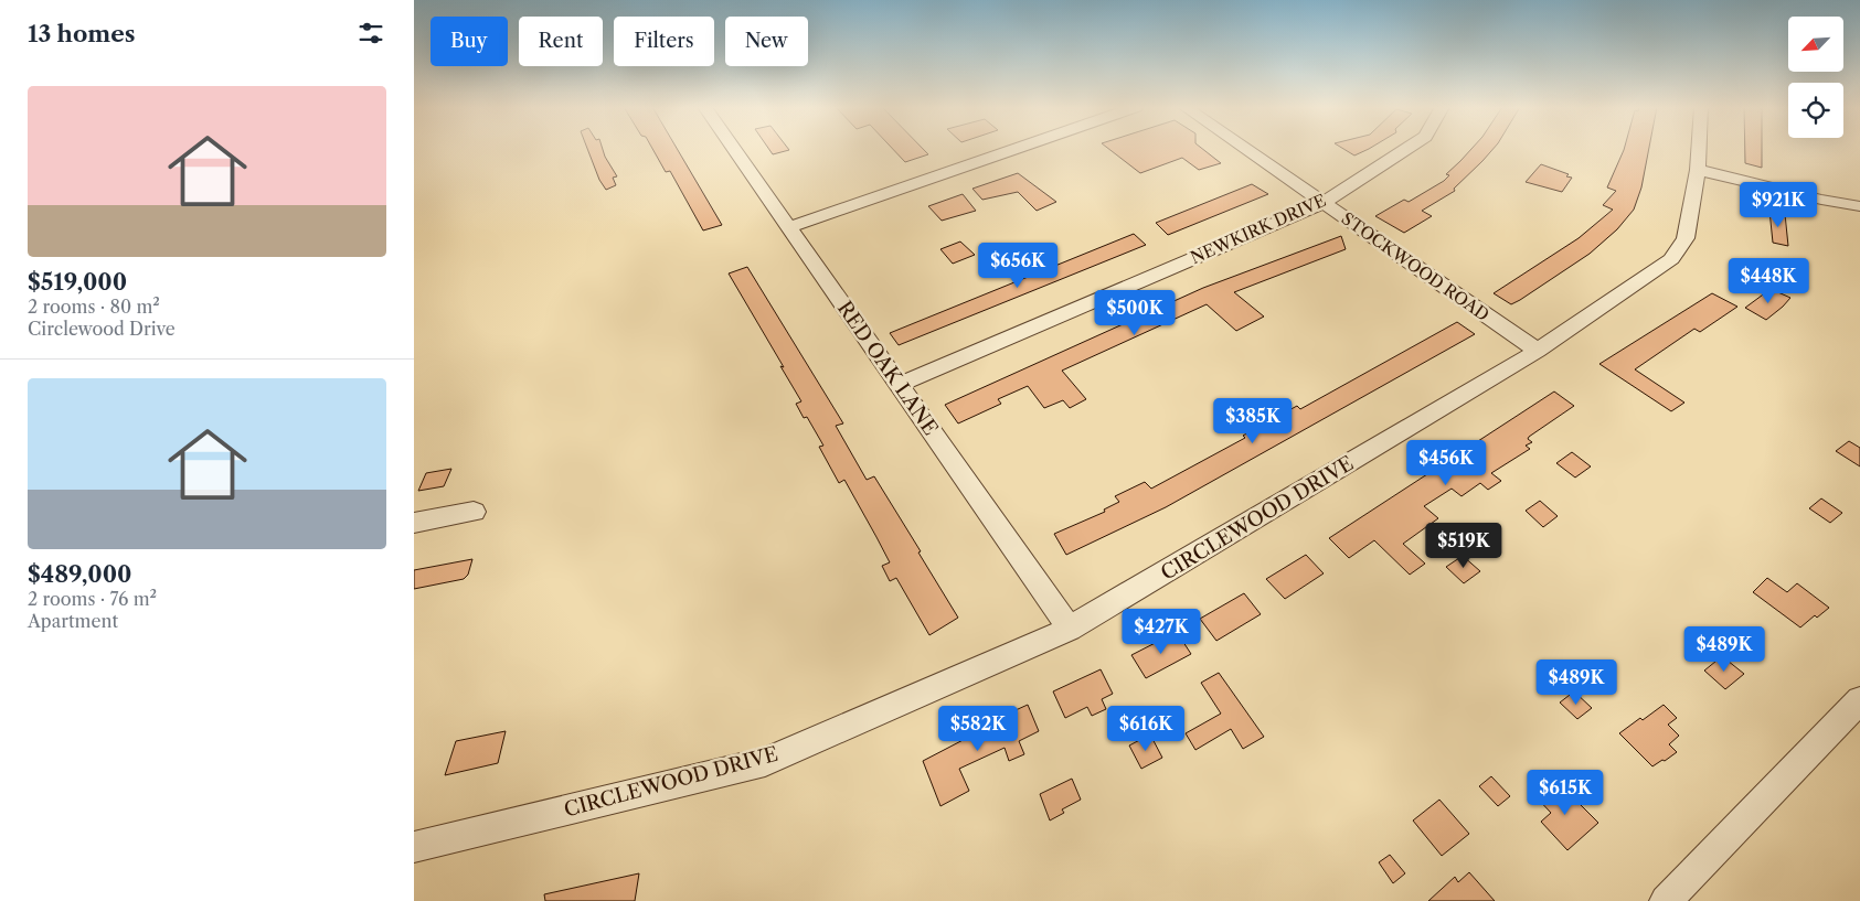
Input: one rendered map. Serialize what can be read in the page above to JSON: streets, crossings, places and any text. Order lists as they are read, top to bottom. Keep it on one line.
{"streets":{"street":["NEWKIRK DRIVE","STOCKWOOD ROAD","RED OAK LANE","CIRCLEWOOD DRIVE"]},"crossings":[["NEWKIRK DRIVE","STOCKWOOD ROAD"],["NEWKIRK DRIVE","RED OAK LANE"],["STOCKWOOD ROAD","CIRCLEWOOD DRIVE"],["RED OAK LANE","CIRCLEWOOD DRIVE"]],"north":"bottom left","page":{"heading":"13 homes","chip":["Buy","Rent","Filters","New"],"list":[{"name":"$519,000","note":"2 rooms · 80 m² · Circlewood Drive"},{"name":"$489,000","note":"2 rooms · 76 m² · Apartment"}],"price":["$921K","$656K","$448K","$500K","$385K","$456K","$519K","$427K","$489K","$489K","$582K","$616K","$615K"]}}
